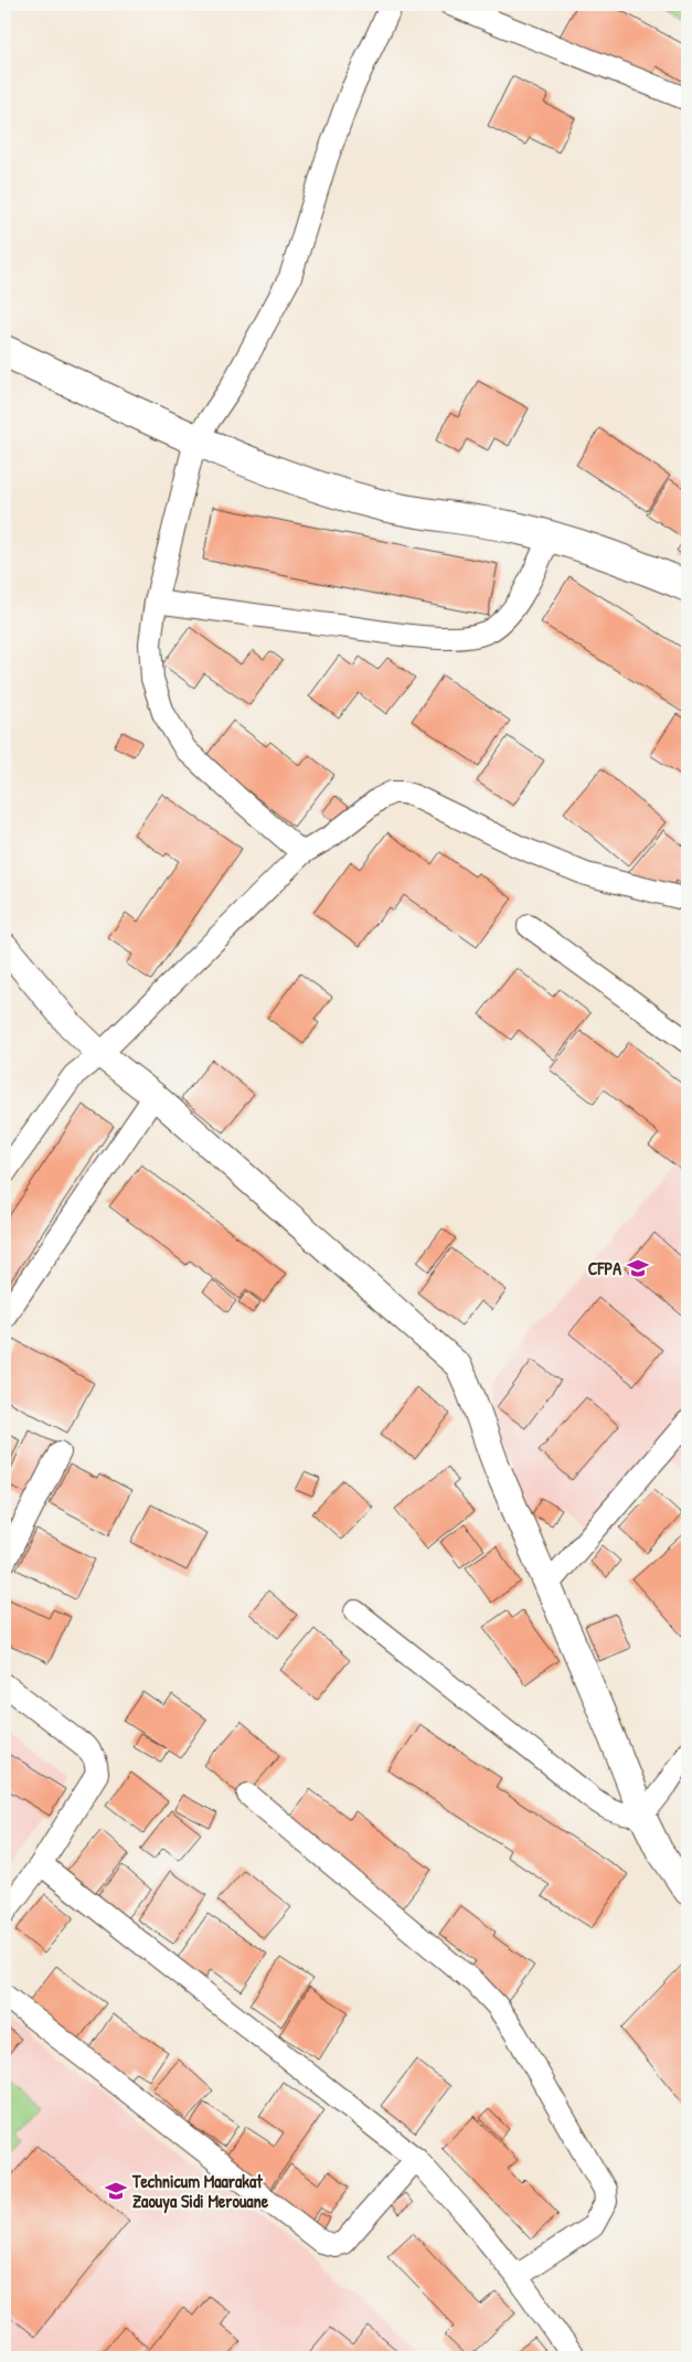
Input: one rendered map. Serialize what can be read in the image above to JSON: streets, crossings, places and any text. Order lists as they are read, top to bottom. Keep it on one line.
{"places":{"school or university":["CFPA","Technicum Maarakat Zaouya Sidi Merouane"]}}
